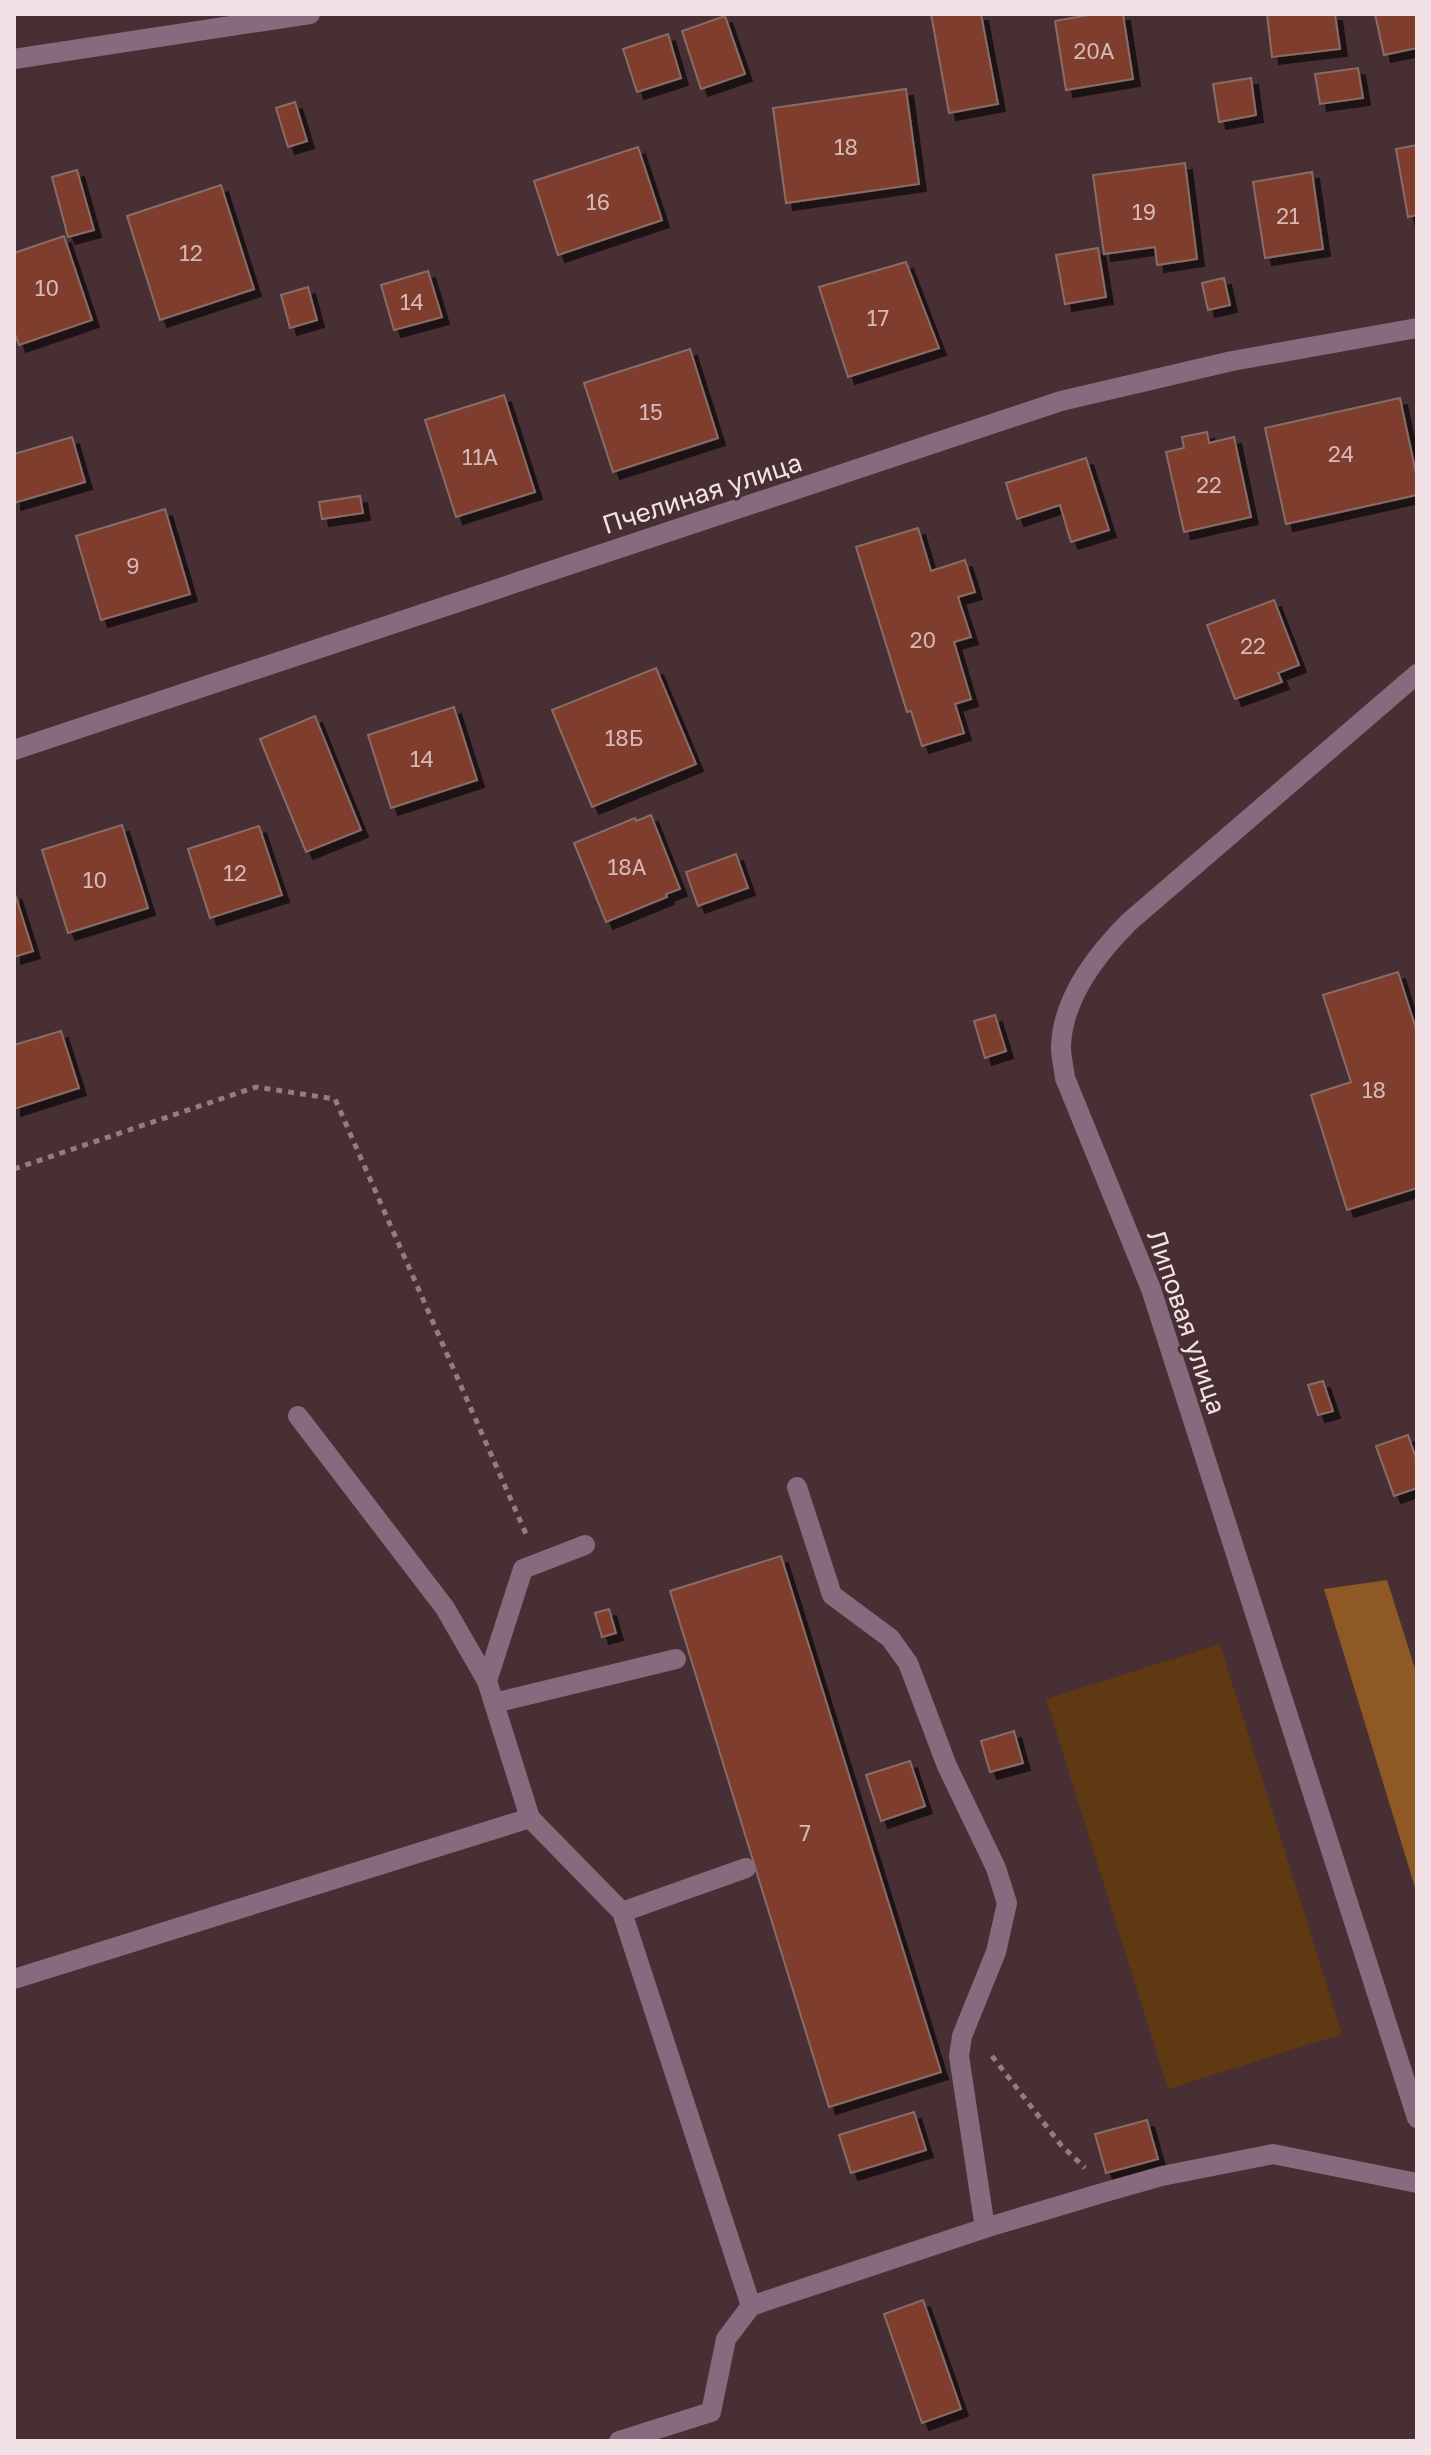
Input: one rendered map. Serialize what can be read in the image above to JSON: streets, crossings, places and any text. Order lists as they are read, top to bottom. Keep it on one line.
{"streets":{"street":["Пчелиная улица","Липовая улица"]},"house_numbers":["20А","18","16","19","21","12","10","14","17","15","24","11А","22","9","20","22","18Б","14","18А","12","10","18","7"]}
